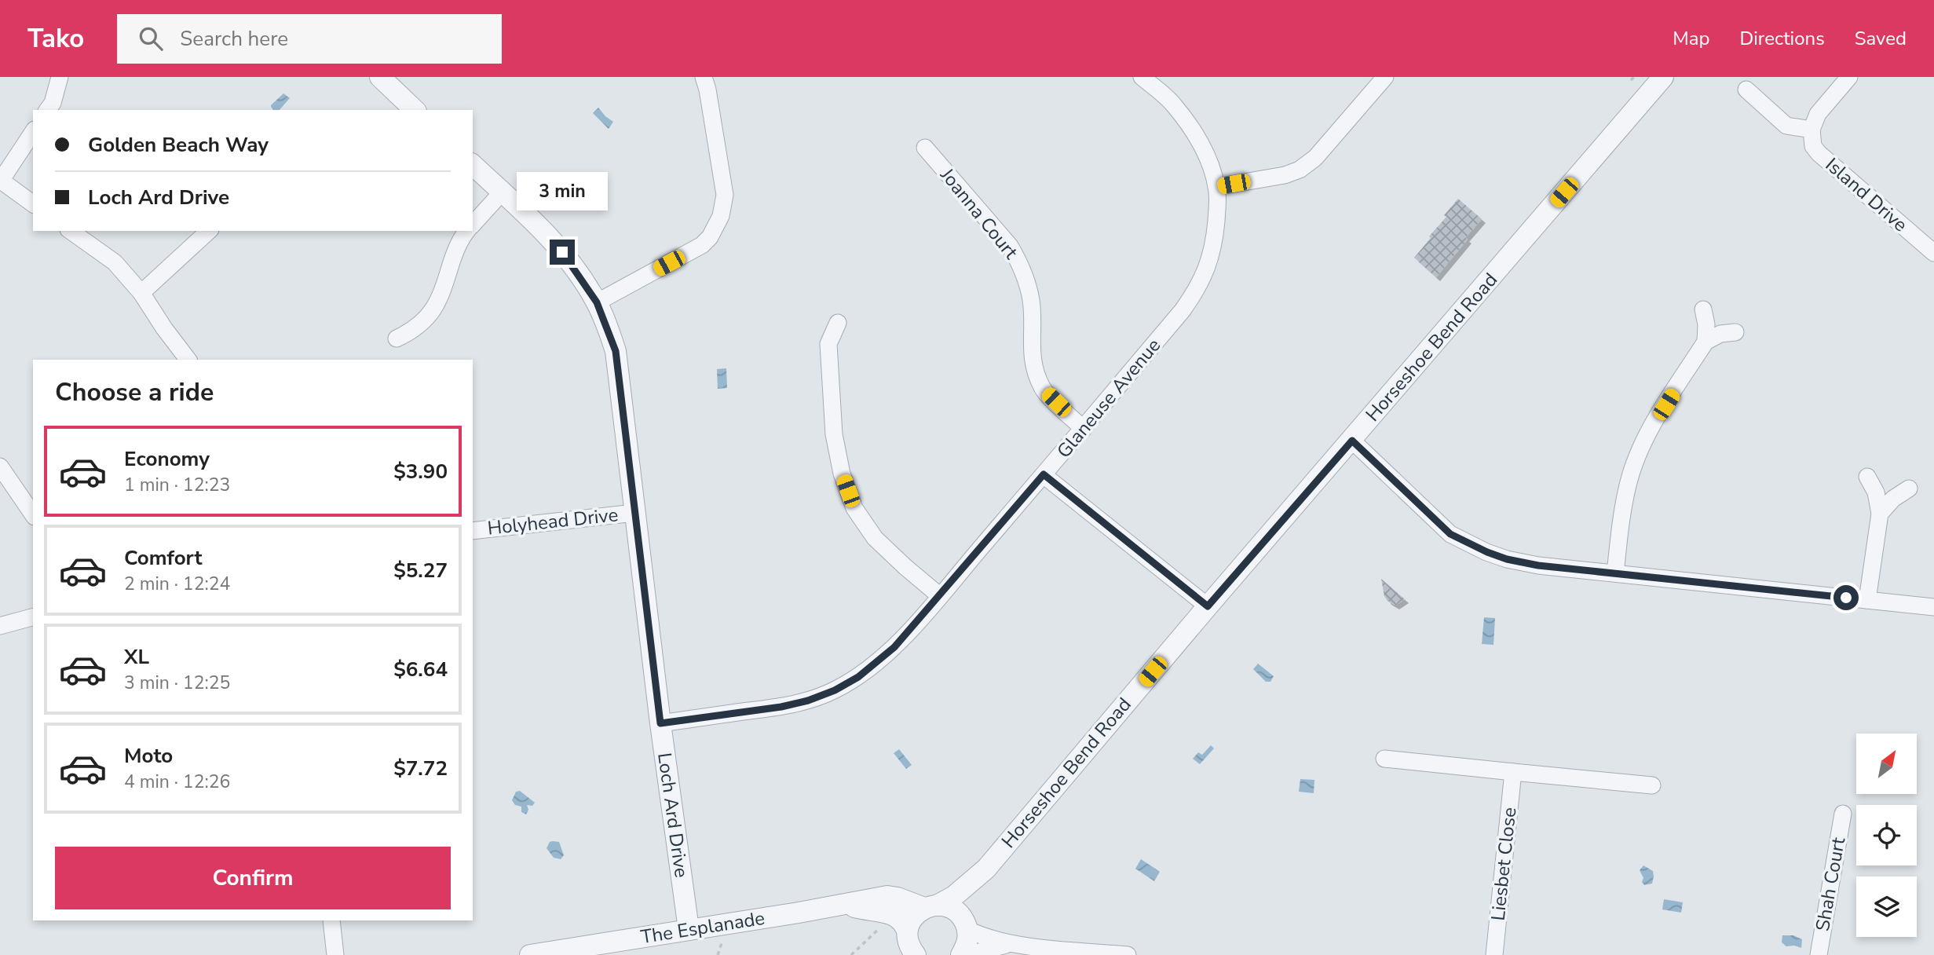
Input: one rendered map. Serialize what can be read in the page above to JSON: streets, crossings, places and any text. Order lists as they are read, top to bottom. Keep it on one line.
{"streets":{"street":["Island Drive","Joanna Court","Horseshoe Bend Road","Glaneuse Avenue","Holyhead Drive","Loch Ard Drive","Liesbet Close","Shah Court","The Esplanade"]},"crossings":[["Joanna Court","Glaneuse Avenue"],["Horseshoe Bend Road","The Esplanade"],["Glaneuse Avenue","Loch Ard Drive"],["Holyhead Drive","Loch Ard Drive"],["Loch Ard Drive","The Esplanade"]],"north":"top right","page":{"header":"Tako","search":"Search here","nav":["Map","Directions","Saved"],"banner":["Golden Beach Way","Loch Ard Drive"],"bubble":"3 min","heading":"Choose a ride","list":[{"name":"Economy","note":"1 min · 12:23","value":"$3.90"},{"name":"Comfort","note":"2 min · 12:24","value":"$5.27"},{"name":"XL","note":"3 min · 12:25","value":"$6.64"},{"name":"Moto","note":"4 min · 12:26","value":"$7.72"}],"buttons":"Confirm"}}
